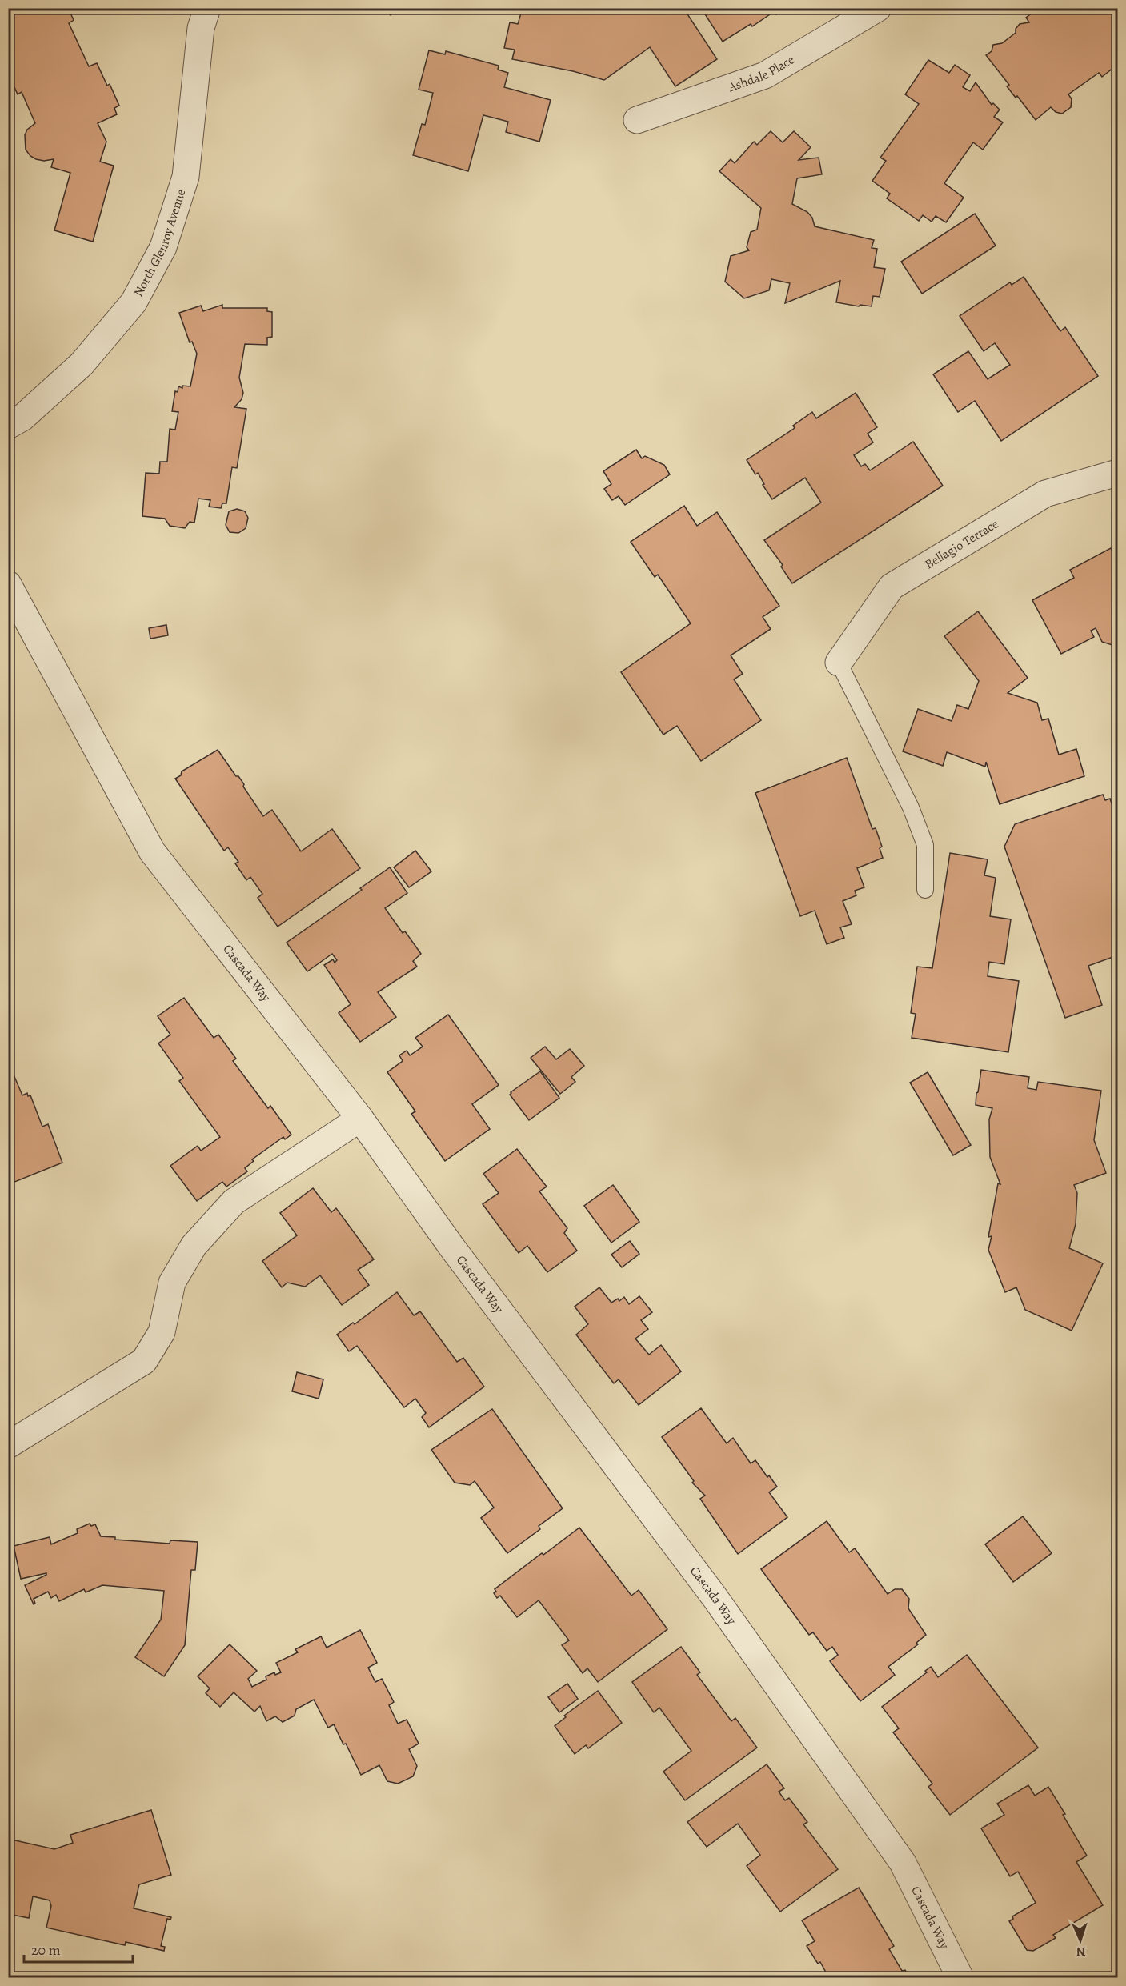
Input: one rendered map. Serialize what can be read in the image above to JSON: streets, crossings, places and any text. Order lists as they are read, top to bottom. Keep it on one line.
{"streets":{"street":["Ashdale Place","North Glenroy Avenue","Bellagio Terrace","Cascada Way"]},"scale_bar":"20 m","north":"bottom"}
